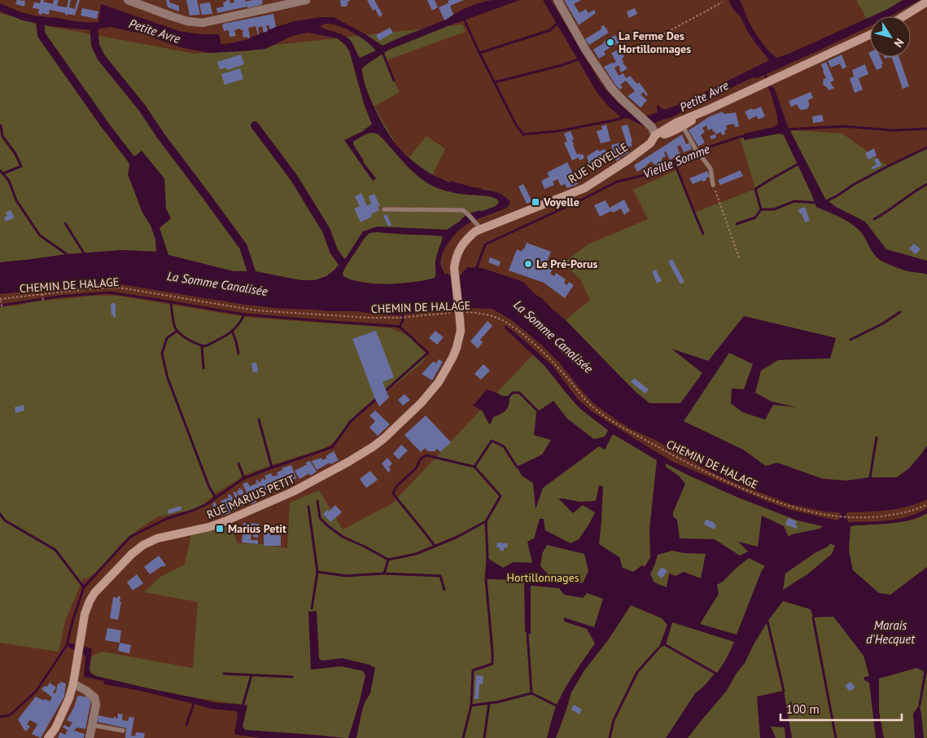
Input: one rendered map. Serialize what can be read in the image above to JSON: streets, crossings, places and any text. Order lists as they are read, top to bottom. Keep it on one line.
{"streets":{"street":["RUE VOYELLE","RUE MARIUS PETIT"],"path":["CHEMIN DE HALAGE"]},"crossings":[["RUE VOYELLE","RUE MARIUS PETIT"]],"water":["Petite Avre","Vieille Somme","La Somme Canalisée","Marais d'Hecquet"],"parks":["Hortillonnages"],"places":{"other":["La Ferme Des Hortillonnages","Le Pré-Porus"],"transit":["Voyelle","Marius Petit"]},"scale_bar":"100 m","north":"bottom right"}
